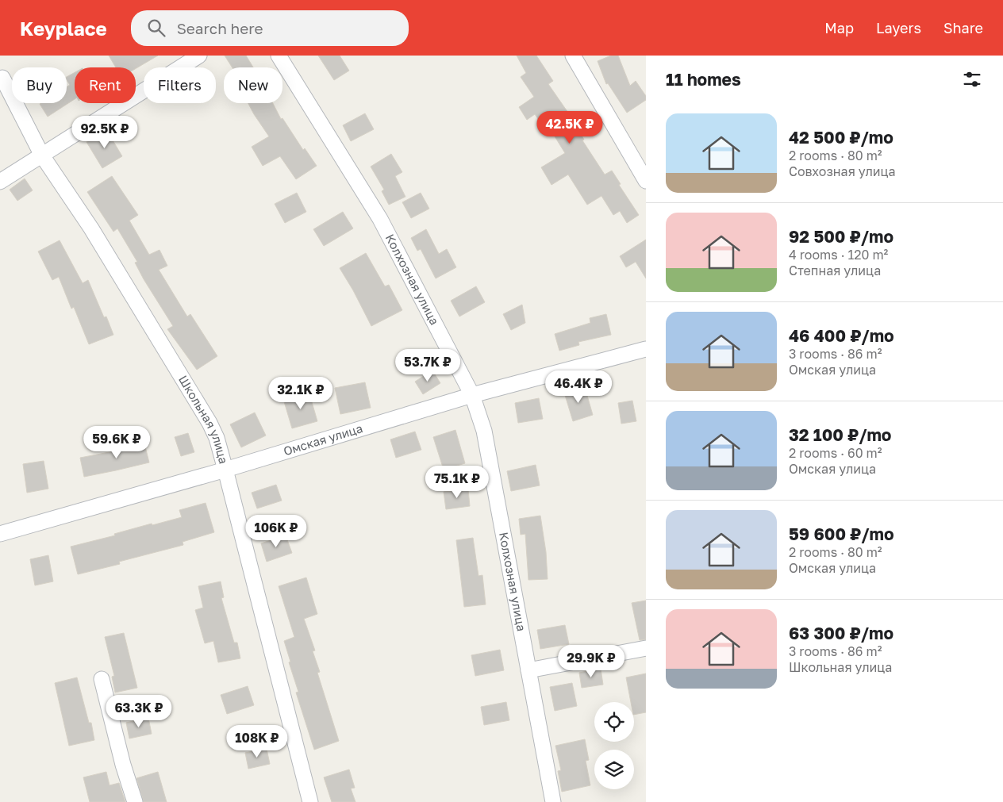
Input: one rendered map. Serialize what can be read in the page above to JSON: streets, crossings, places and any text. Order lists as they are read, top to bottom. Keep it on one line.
{"streets":{"street":["Колхозная улица","Школьная улица","Омская улица"]},"crossings":[["Колхозная улица","Омская улица"],["Школьная улица","Омская улица"]],"page":{"header":"Keyplace","search":"Search here","nav":["Map","Layers","Share"],"heading":"11 homes","chip":["Buy","Rent","Filters","New"],"list":[{"name":"42 500 ₽/mo","note":"2 rooms · 80 m² · Совхозная улица"},{"name":"92 500 ₽/mo","note":"4 rooms · 120 m² · Степная улица"},{"name":"46 400 ₽/mo","note":"3 rooms · 86 m² · Омская улица"},{"name":"32 100 ₽/mo","note":"2 rooms · 60 m² · Омская улица"},{"name":"59 600 ₽/mo","note":"2 rooms · 80 m² · Омская улица"},{"name":"63 300 ₽/mo","note":"3 rooms · 86 m² · Школьная улица"}],"price":["42.5K ₽","92.5K ₽","53.7K ₽","46.4K ₽","32.1K ₽","59.6K ₽","75.1K ₽","106K ₽","29.9K ₽","63.3K ₽","108K ₽"]}}
